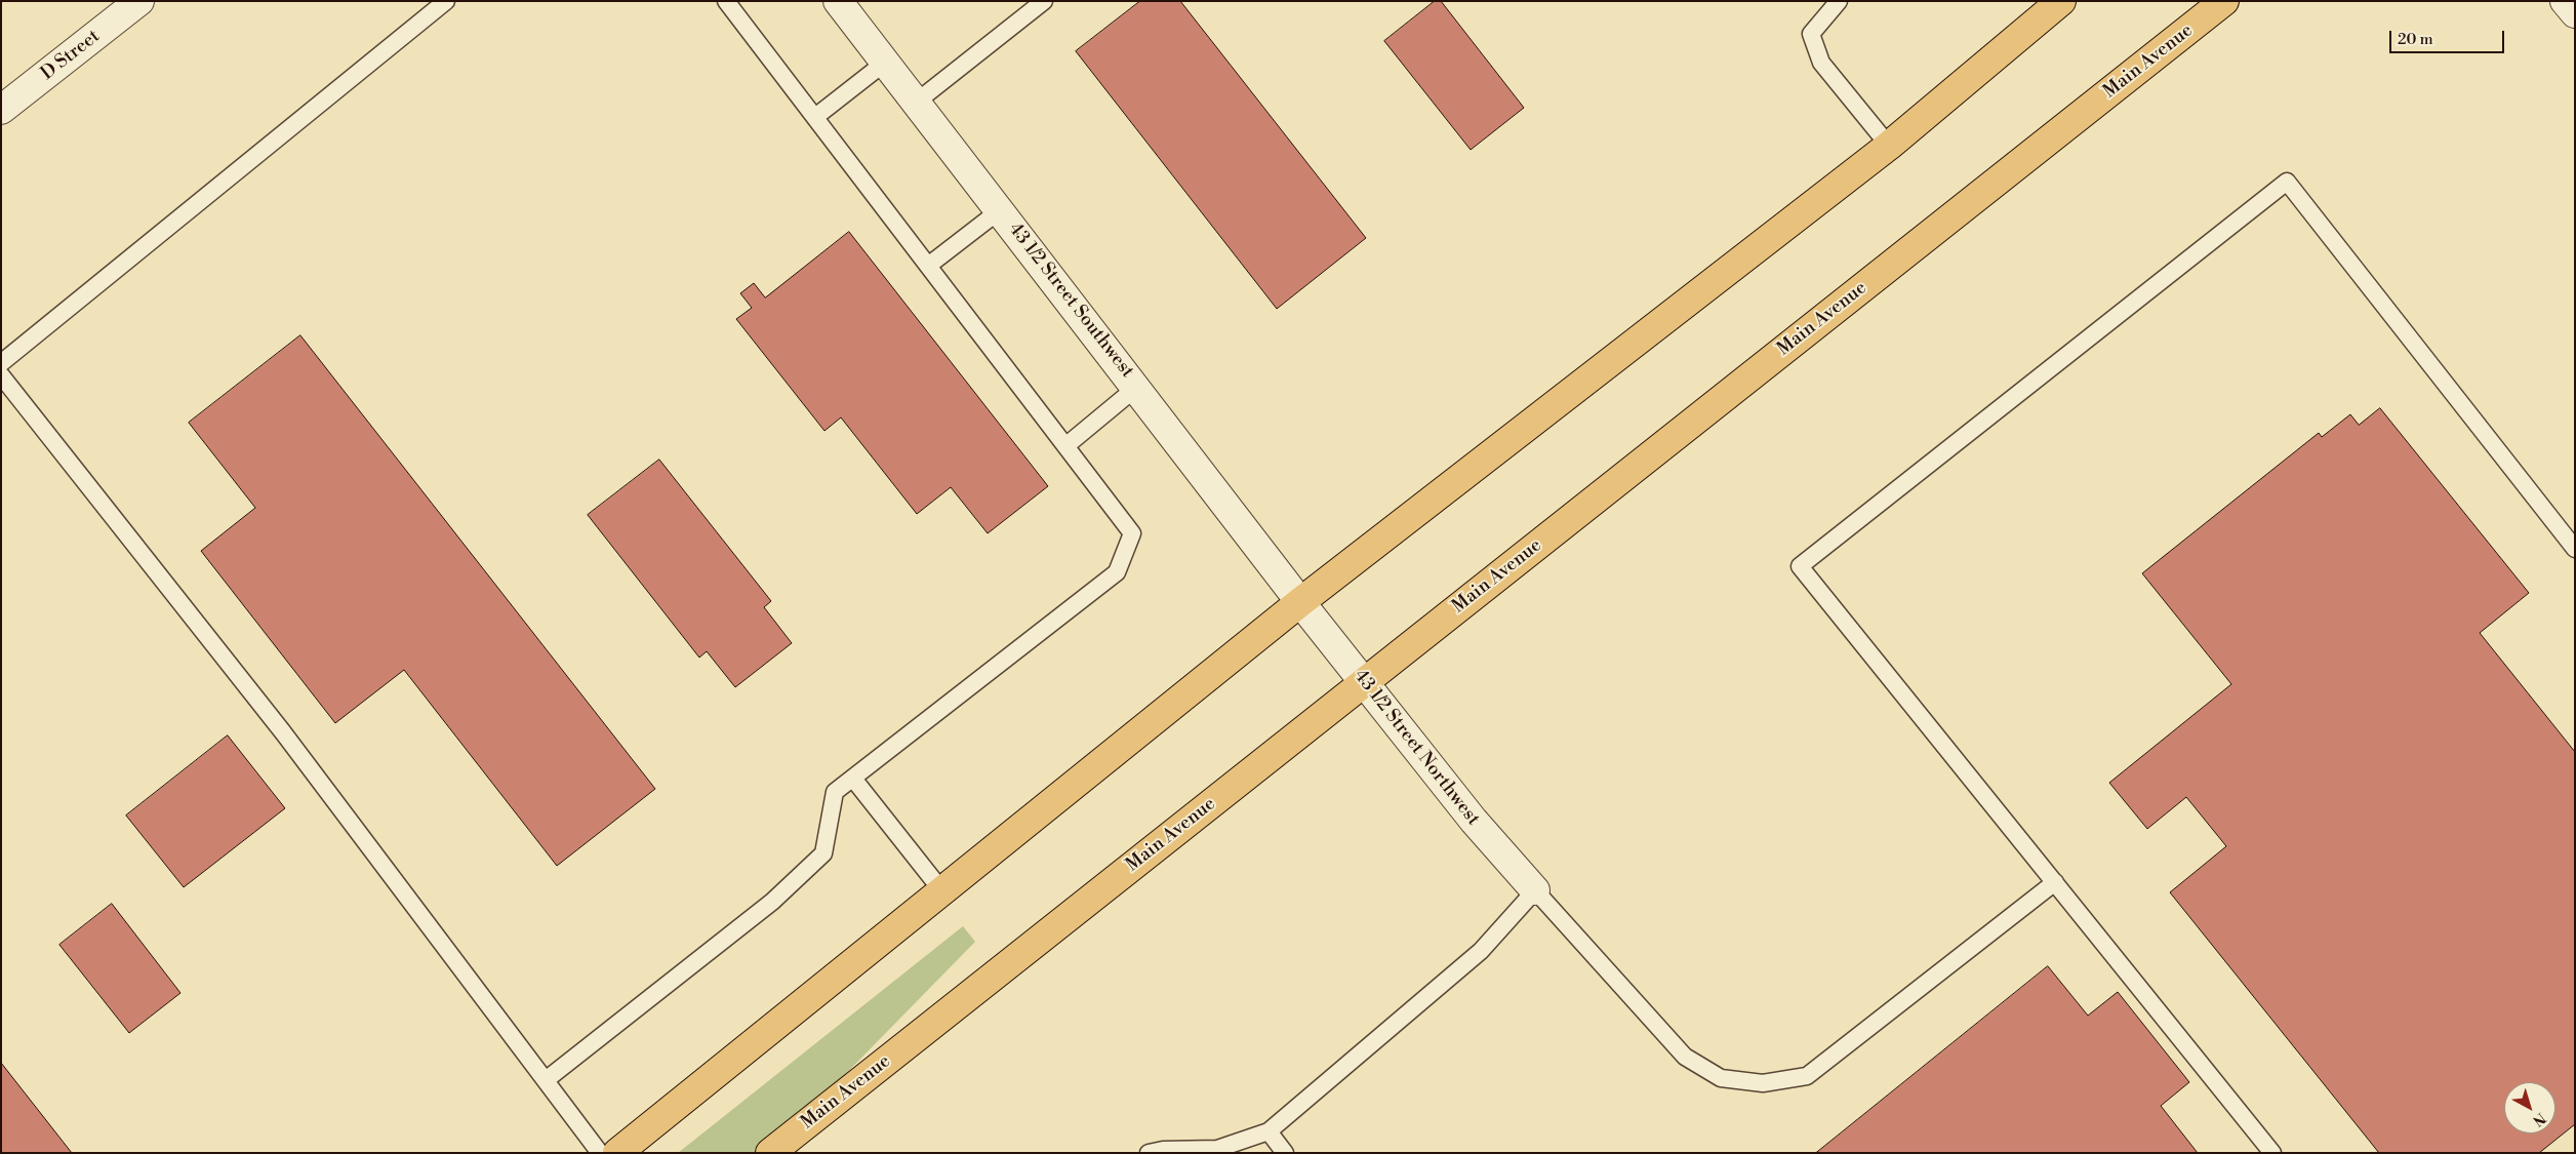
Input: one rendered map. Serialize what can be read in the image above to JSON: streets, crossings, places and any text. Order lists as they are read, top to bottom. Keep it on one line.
{"streets":{"main road":["Main Avenue"],"street":["D Street","43 1/2 Street Southwest","43 1/2 Street Northwest"]},"crossings":[["Main Avenue","43 1/2 Street Northwest"],["43 1/2 Street Southwest","43 1/2 Street Northwest"]],"scale_bar":"20 m","north":"bottom right"}
